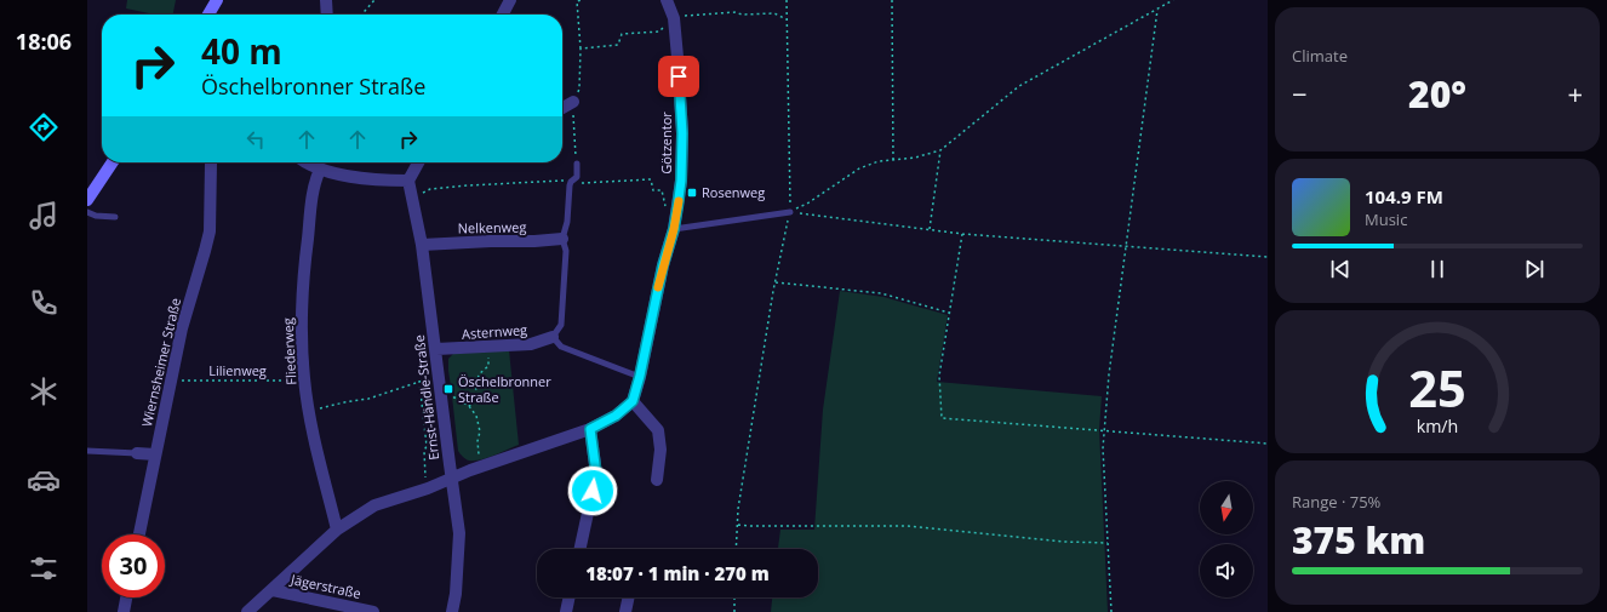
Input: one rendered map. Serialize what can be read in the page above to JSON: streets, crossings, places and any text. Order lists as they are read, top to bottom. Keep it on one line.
{"streets":{"street":["Götzentor","Nelkenweg","Asternweg","Fliederweg","Wiernsheimer Straße","Ernst-Händle-Straße","Jägerstraße"],"path":["Lilienweg"]},"crossings":[["Nelkenweg","Ernst-Händle-Straße"],["Asternweg","Ernst-Händle-Straße"],["Fliederweg","Lilienweg"],["Wiernsheimer Straße","Lilienweg"]],"places":{"transit":["Rosenweg","Öschelbronner Straße"]},"north":"bottom","page":{"tabs":"18:06","tile":["Climate",["Range · 75%","375 km"]],"turn":["40 m","Öschelbronner Straße"],"heat":["−","20°","+"],"song":["104.9 FM","Music"],"limit":"30","trip":"18:07 · 1 min · 270 m","gauge":["25","km/h"]}}
